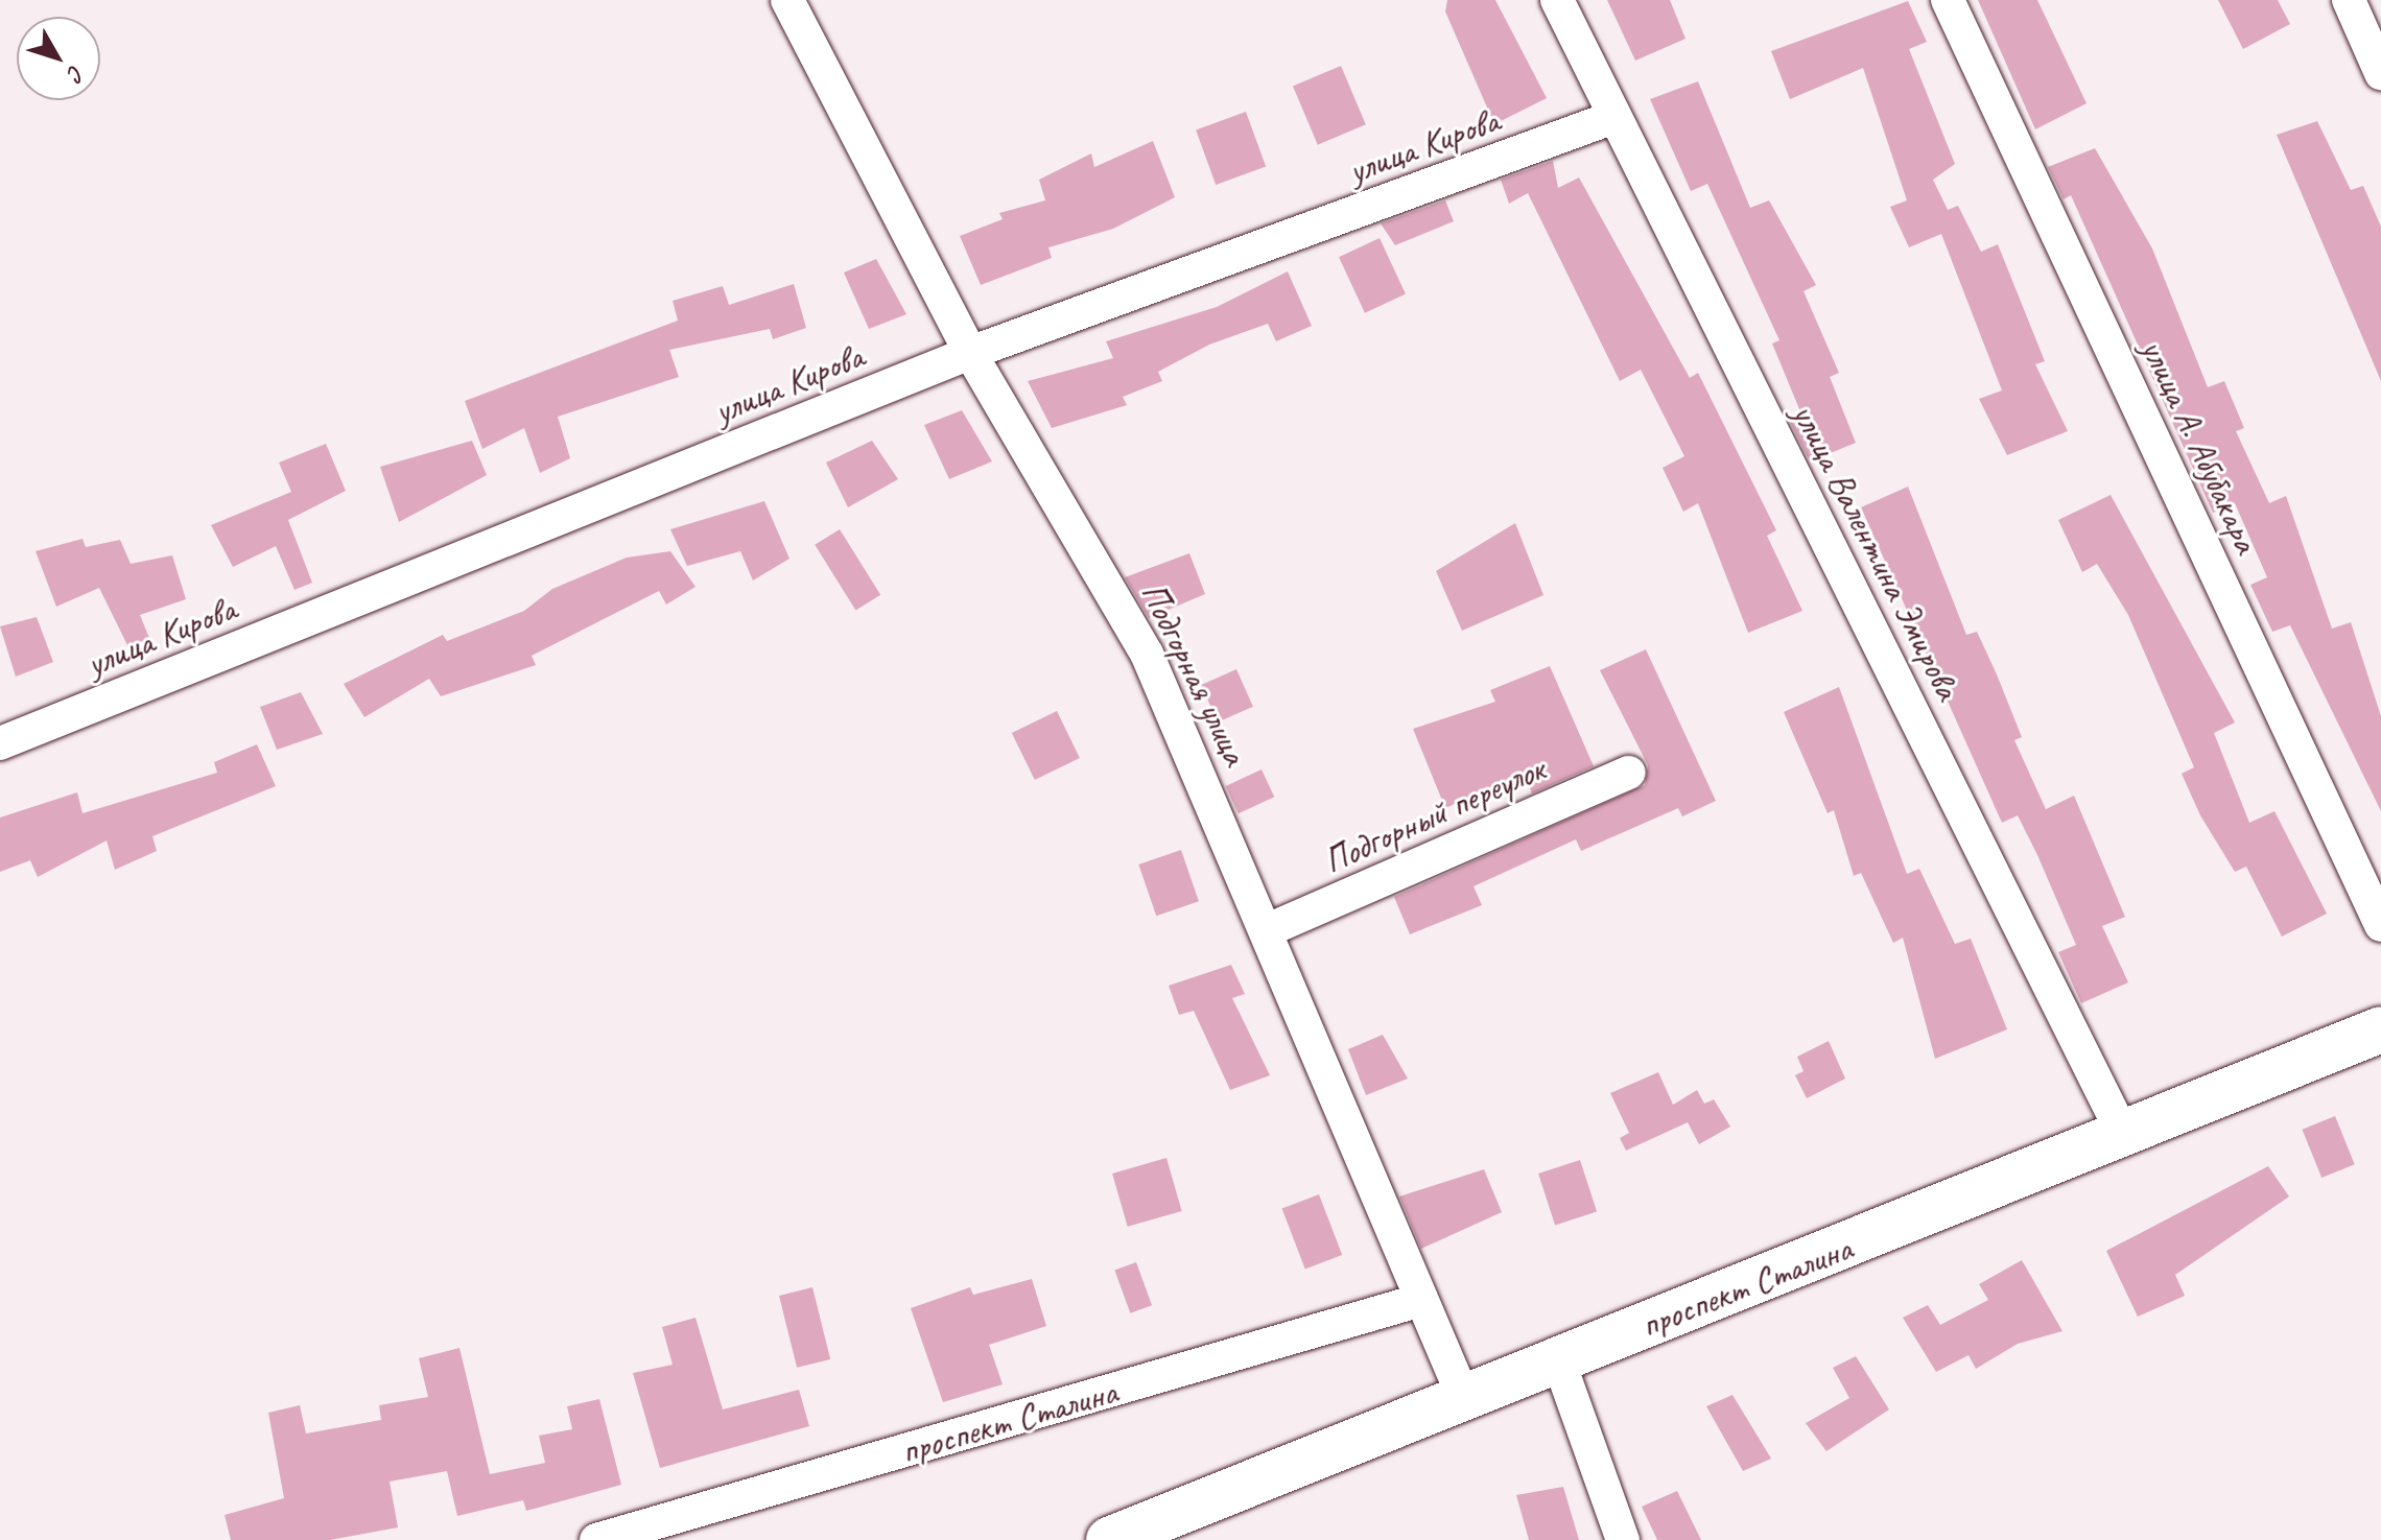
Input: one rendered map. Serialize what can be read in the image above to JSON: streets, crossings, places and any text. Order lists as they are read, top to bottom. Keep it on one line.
{"streets":{"street":["улица Кирова","улица А. Абубакара","улица Валентина Эмирова","Подгорная улица","Подгорный переулок","проспект Сталина"]},"crossings":[["улица Кирова","улица Валентина Эмирова"],["улица Кирова","Подгорная улица"],["улица Валентина Эмирова","проспект Сталина"],["Подгорная улица","Подгорный переулок"],["Подгорная улица","проспект Сталина"]],"north":"bottom right"}
